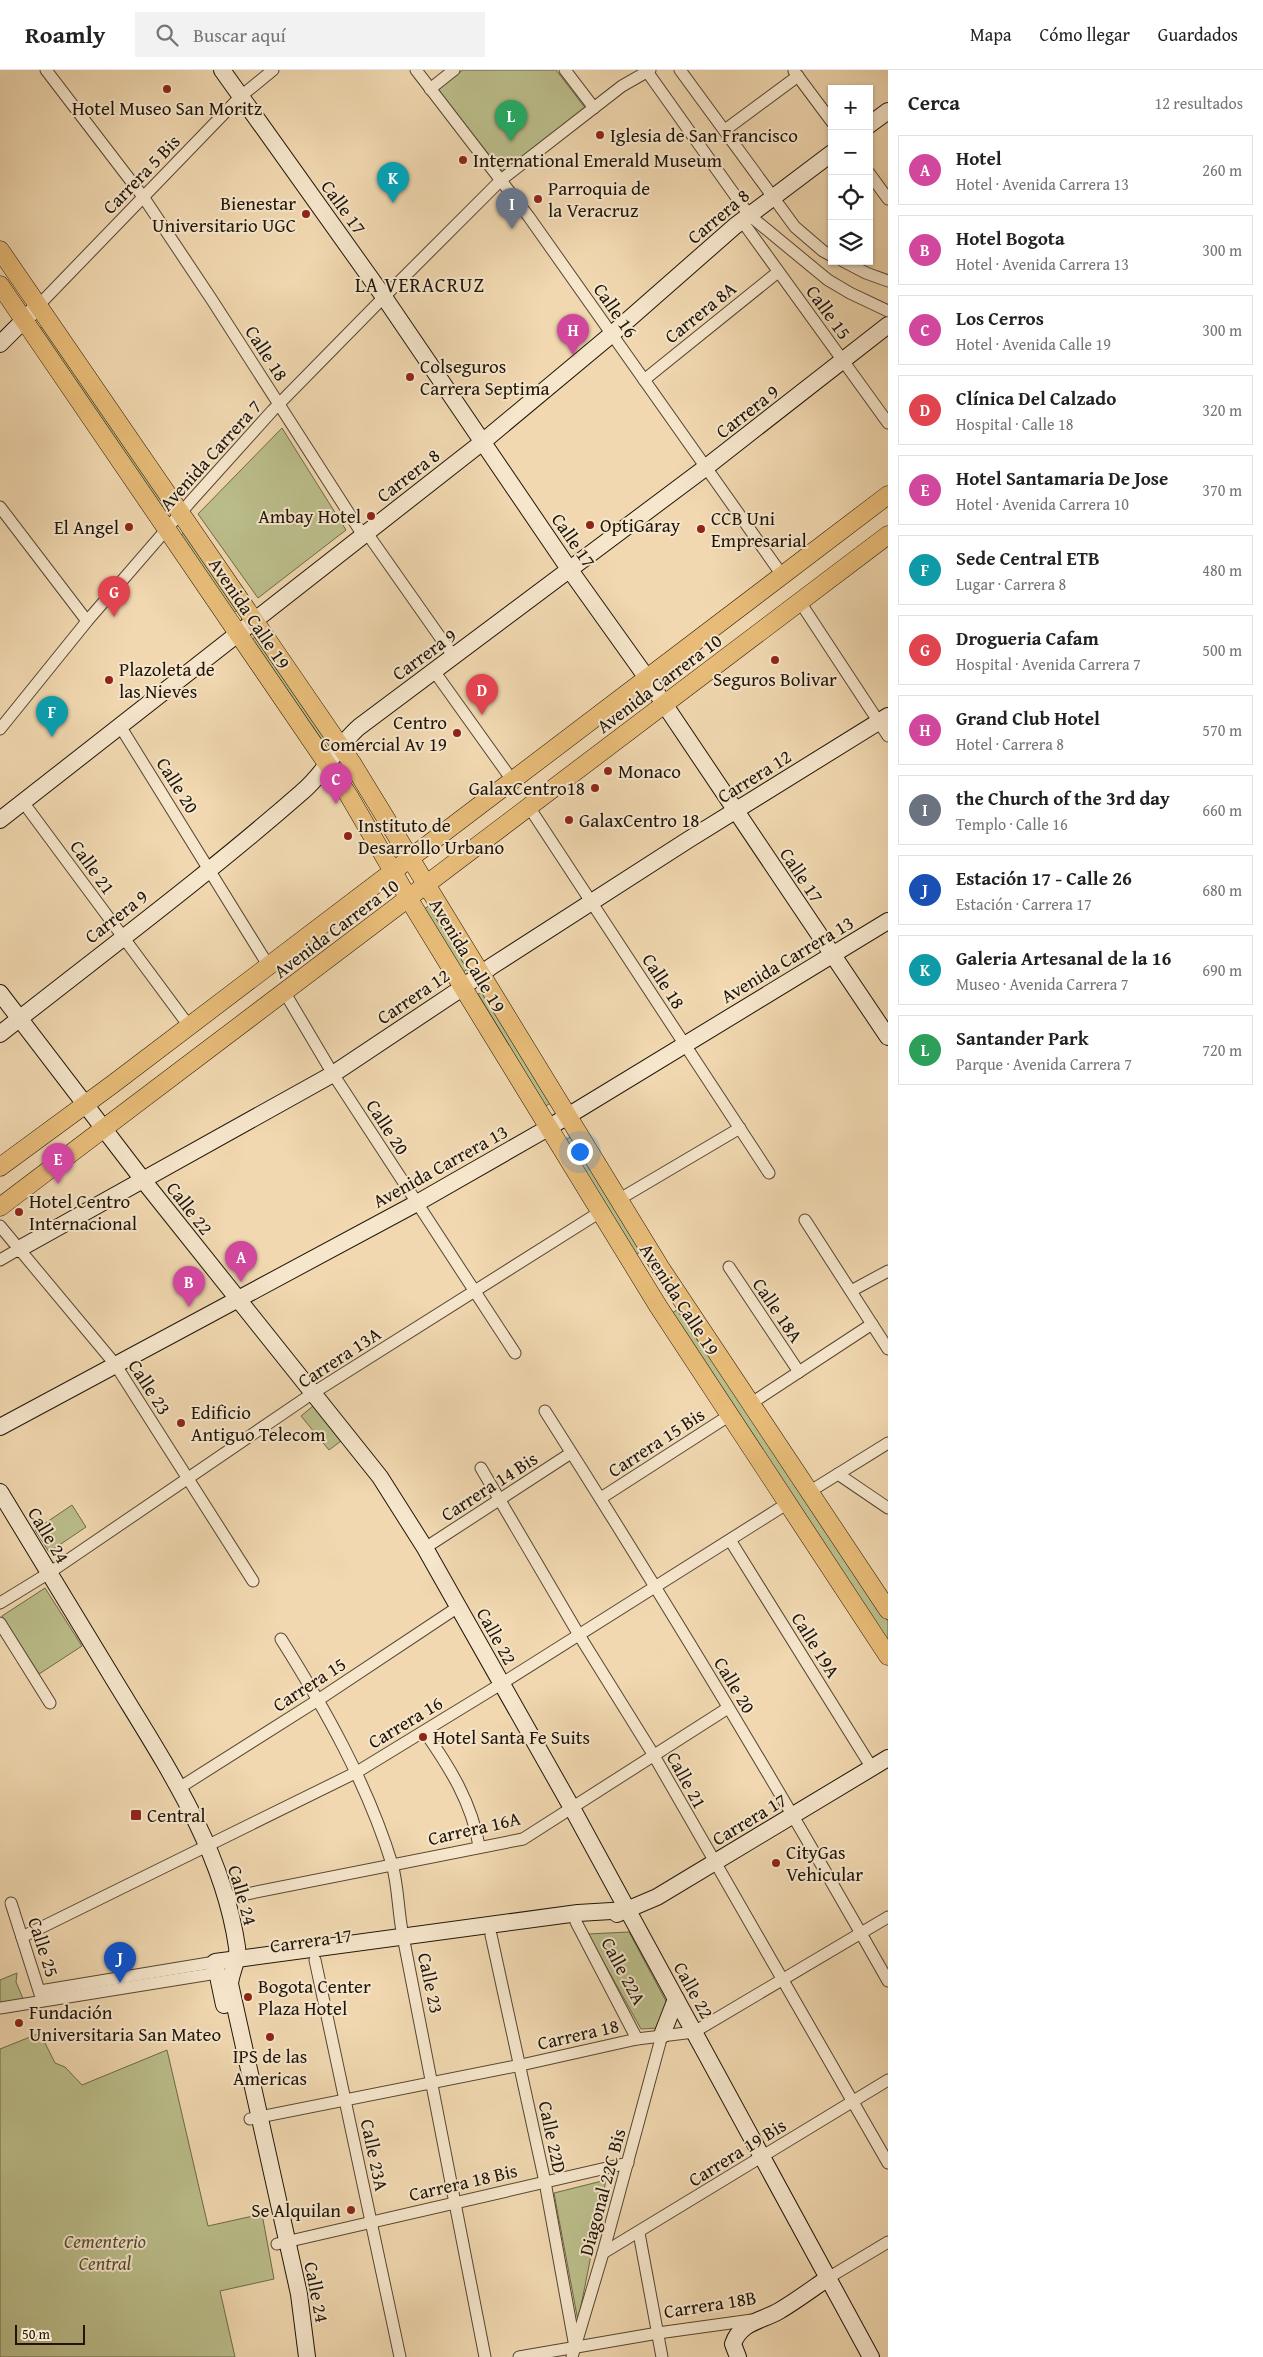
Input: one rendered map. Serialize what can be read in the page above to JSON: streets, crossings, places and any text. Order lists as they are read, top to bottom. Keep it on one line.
{"streets":{"main road":["Avenida Calle 19","Avenida Carrera 10"],"street":["Carrera 5 Bis","Calle 17","Carrera 8","Calle 16","Carrera 8A","Calle 15","Calle 18","Carrera 9","Avenida Carrera 7","Carrera 12","Calle 20","Calle 21","Avenida Carrera 13","Calle 22","Calle 18A","Carrera 13A","Calle 23","Carrera 15 Bis","Carrera 14 Bis","Calle 24","Calle 19A","Carrera 15","Carrera 16","Carrera 17","Carrera 16A","Calle 25","Calle 22A","Carrera 18","Calle 22D","Carrera 19 Bis","Calle 23A","Carrera 18 Bis","Diagonal 22C Bis","Carrera 18B"]},"crossings":[["Carrera 5 Bis","Calle 17"],["Carrera 5 Bis","Calle 18"],["Carrera 5 Bis","Avenida Calle 19"],["Calle 17","Carrera 8"],["Calle 17","Carrera 9"],["Calle 17","Avenida Carrera 7"],["Calle 17","Avenida Carrera 10"],["Calle 17","Carrera 12"],["Calle 17","Avenida Carrera 13"],["Carrera 8","Calle 16"],["Carrera 8","Calle 15"],["Carrera 8","Calle 18"],["Carrera 8","Avenida Calle 19"],["Carrera 8","Calle 20"],["Carrera 8","Calle 21"],["Calle 16","Carrera 8A"],["Calle 16","Carrera 9"],["Calle 16","Avenida Carrera 7"],["Calle 16","Avenida Carrera 10"],["Carrera 8A","Calle 15"],["Calle 15","Carrera 9"],["Calle 18","Carrera 9"],["Calle 18","Avenida Carrera 7"],["Calle 18","Avenida Carrera 10"],["Calle 18","Carrera 12"],["Calle 18","Avenida Carrera 13"],["Carrera 9","Avenida Calle 19"],["Carrera 9","Calle 20"],["Carrera 9","Calle 21"],["Carrera 9","Calle 22"],["Avenida Carrera 7","Avenida Calle 19"],["Avenida Calle 19","Avenida Carrera 10"],["Avenida Calle 19","Carrera 12"],["Avenida Calle 19","Avenida Carrera 13"],["Avenida Calle 19","Carrera 13A"],["Avenida Calle 19","Carrera 15 Bis"],["Avenida Calle 19","Carrera 16"],["Avenida Carrera 10","Calle 20"],["Avenida Carrera 10","Calle 21"],["Avenida Carrera 10","Calle 22"],["Carrera 12","Calle 20"],["Carrera 12","Calle 22"],["Carrera 12","Calle 23"],["Calle 20","Avenida Carrera 13"],["Calle 20","Carrera 13A"],["Calle 20","Carrera 15 Bis"],["Calle 20","Carrera 14 Bis"],["Calle 20","Carrera 16"],["Calle 20","Carrera 17"],["Calle 20","Carrera 16A"],["Calle 20","Carrera 18"],["Calle 21","Carrera 14 Bis"],["Calle 21","Carrera 16"],["Calle 21","Carrera 17"],["Calle 21","Carrera 16A"],["Calle 21","Carrera 18"],["Calle 21","Carrera 19 Bis"],["Avenida Carrera 13","Calle 22"],["Avenida Carrera 13","Calle 23"],["Calle 22","Carrera 13A"],["Calle 22","Carrera 14 Bis"],["Calle 22","Carrera 15"],["Calle 22","Carrera 16"],["Calle 22","Carrera 17"],["Calle 22","Carrera 16A"],["Calle 22","Carrera 18"],["Calle 22","Carrera 19 Bis"],["Calle 22","Carrera 18B"],["Carrera 13A","Calle 23"],["Carrera 13A","Calle 24"],["Calle 23","Carrera 15"],["Calle 23","Carrera 16"],["Calle 23","Carrera 17"],["Calle 23","Carrera 16A"],["Calle 23","Carrera 18"],["Calle 23","Carrera 18 Bis"],["Calle 24","Carrera 15"],["Calle 24","Carrera 16"],["Calle 24","Carrera 17"],["Calle 24","Carrera 16A"],["Calle 24","Carrera 18"],["Calle 24","Carrera 18 Bis"],["Calle 19A","Carrera 16"],["Calle 19A","Carrera 17"],["Carrera 16","Calle 25"],["Carrera 17","Calle 25"],["Carrera 17","Calle 22A"],["Carrera 17","Calle 22D"],["Carrera 17","Calle 23A"],["Calle 22A","Carrera 18"],["Carrera 18","Calle 22D"],["Carrera 18","Calle 23A"],["Carrera 18","Diagonal 22C Bis"],["Calle 22D","Carrera 18 Bis"],["Calle 22D","Diagonal 22C Bis"],["Calle 22D","Carrera 18B"],["Carrera 19 Bis","Diagonal 22C Bis"],["Calle 23A","Carrera 18 Bis"],["Carrera 18 Bis","Diagonal 22C Bis"],["Diagonal 22C Bis","Carrera 18B"]],"districts":["LA VERACRUZ"],"parks":["Cementerio Central"],"places":{"other":["Hotel Museo San Moritz","Iglesia de San Francisco","International Emerald Museum","Parroquia de la Veracruz","Bienestar Universitario UGC","Colseguros Carrera Septima","Ambay Hotel","OptiGaray","El Angel","CCB Uni Empresarial","Seguros Bolivar","Plazoleta de las Nieves","Centro Comercial Av 19","Monaco","GalaxCentro18","GalaxCentro 18","Instituto de Desarrollo Urbano","Hotel Centro Internacional","Edificio Antiguo Telecom","Hotel Santa Fe Suits","CityGas Vehicular","Bogota Center Plaza Hotel","Fundación Universitaria San Mateo","IPS de las Americas","Se Alquilan"],"transit":["Central"]},"scale_bar":"50 m","page":{"header":"Roamly","search":"Buscar aquí","nav":["Mapa","Cómo llegar","Guardados"],"heading":["Cerca","12 resultados"],"map_buttons":["+","−"],"pins":["L","K","I","H","G","D","F","C","E","A","B","J"],"list":[{"mark":"A","name":"Hotel","note":"Hotel · Avenida Carrera 13","value":"260 m"},{"mark":"B","name":"Hotel Bogota","note":"Hotel · Avenida Carrera 13","value":"300 m"},{"mark":"C","name":"Los Cerros","note":"Hotel · Avenida Calle 19","value":"300 m"},{"mark":"D","name":"Clínica Del Calzado","note":"Hospital · Calle 18","value":"320 m"},{"mark":"E","name":"Hotel Santamaria De Jose","note":"Hotel · Avenida Carrera 10","value":"370 m"},{"mark":"F","name":"Sede Central ETB","note":"Lugar · Carrera 8","value":"480 m"},{"mark":"G","name":"Drogueria Cafam","note":"Hospital · Avenida Carrera 7","value":"500 m"},{"mark":"H","name":"Grand Club Hotel","note":"Hotel · Carrera 8","value":"570 m"},{"mark":"I","name":"the Church of the 3rd day","note":"Templo · Calle 16","value":"660 m"},{"mark":"J","name":"Estación 17 - Calle 26","note":"Estación · Carrera 17","value":"680 m"},{"mark":"K","name":"Galeria Artesanal de la 16","note":"Museo · Avenida Carrera 7","value":"690 m"},{"mark":"L","name":"Santander Park","note":"Parque · Avenida Carrera 7","value":"720 m"}],"scale":"50 m"}}
